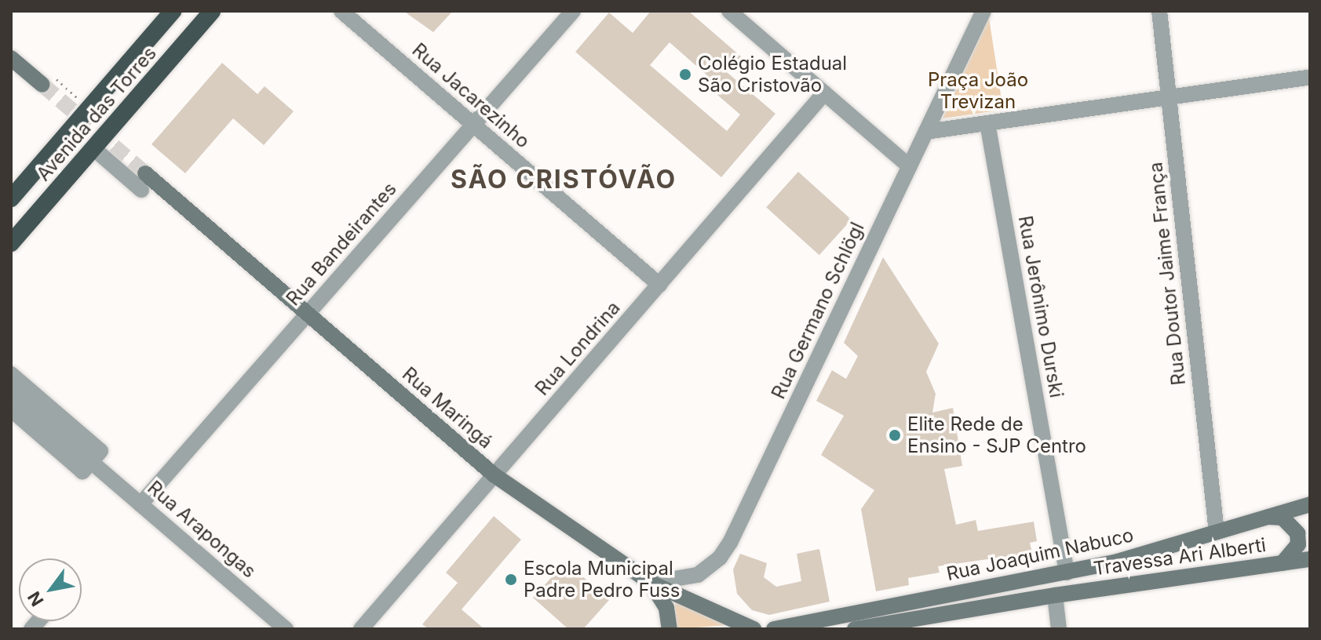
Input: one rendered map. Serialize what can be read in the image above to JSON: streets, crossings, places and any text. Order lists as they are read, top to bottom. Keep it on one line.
{"streets":{"highway":["Avenida das Torres"],"main road":["Rua Maringá","Rua Joaquim Nabuco","Travessa Ari Alberti"],"street":["Rua Jacarezinho","Rua Bandeirantes","Rua Doutor Jaime França","Rua Jerônimo Durski","Rua Germano Schlögl","Rua Londrina","Rua Arapongas"]},"crossings":[["Rua Jacarezinho","Rua Bandeirantes"],["Rua Jacarezinho","Rua Londrina"],["Rua Bandeirantes","Rua Maringá"],["Rua Bandeirantes","Rua Arapongas"],["Rua Doutor Jaime França","Rua Joaquim Nabuco"],["Rua Jerônimo Durski","Rua Joaquim Nabuco"],["Rua Germano Schlögl","Rua Maringá"],["Rua Londrina","Rua Maringá"],["Rua Joaquim Nabuco","Travessa Ari Alberti"]],"districts":["SÃO CRISTÓVÃO"],"parks":["Praça João Trevizan"],"places":["Colégio Estadual São Cristovão","Elite Rede de Ensino - SJP Centro","Escola Municipal Padre Pedro Fuss"],"north":"bottom left"}
